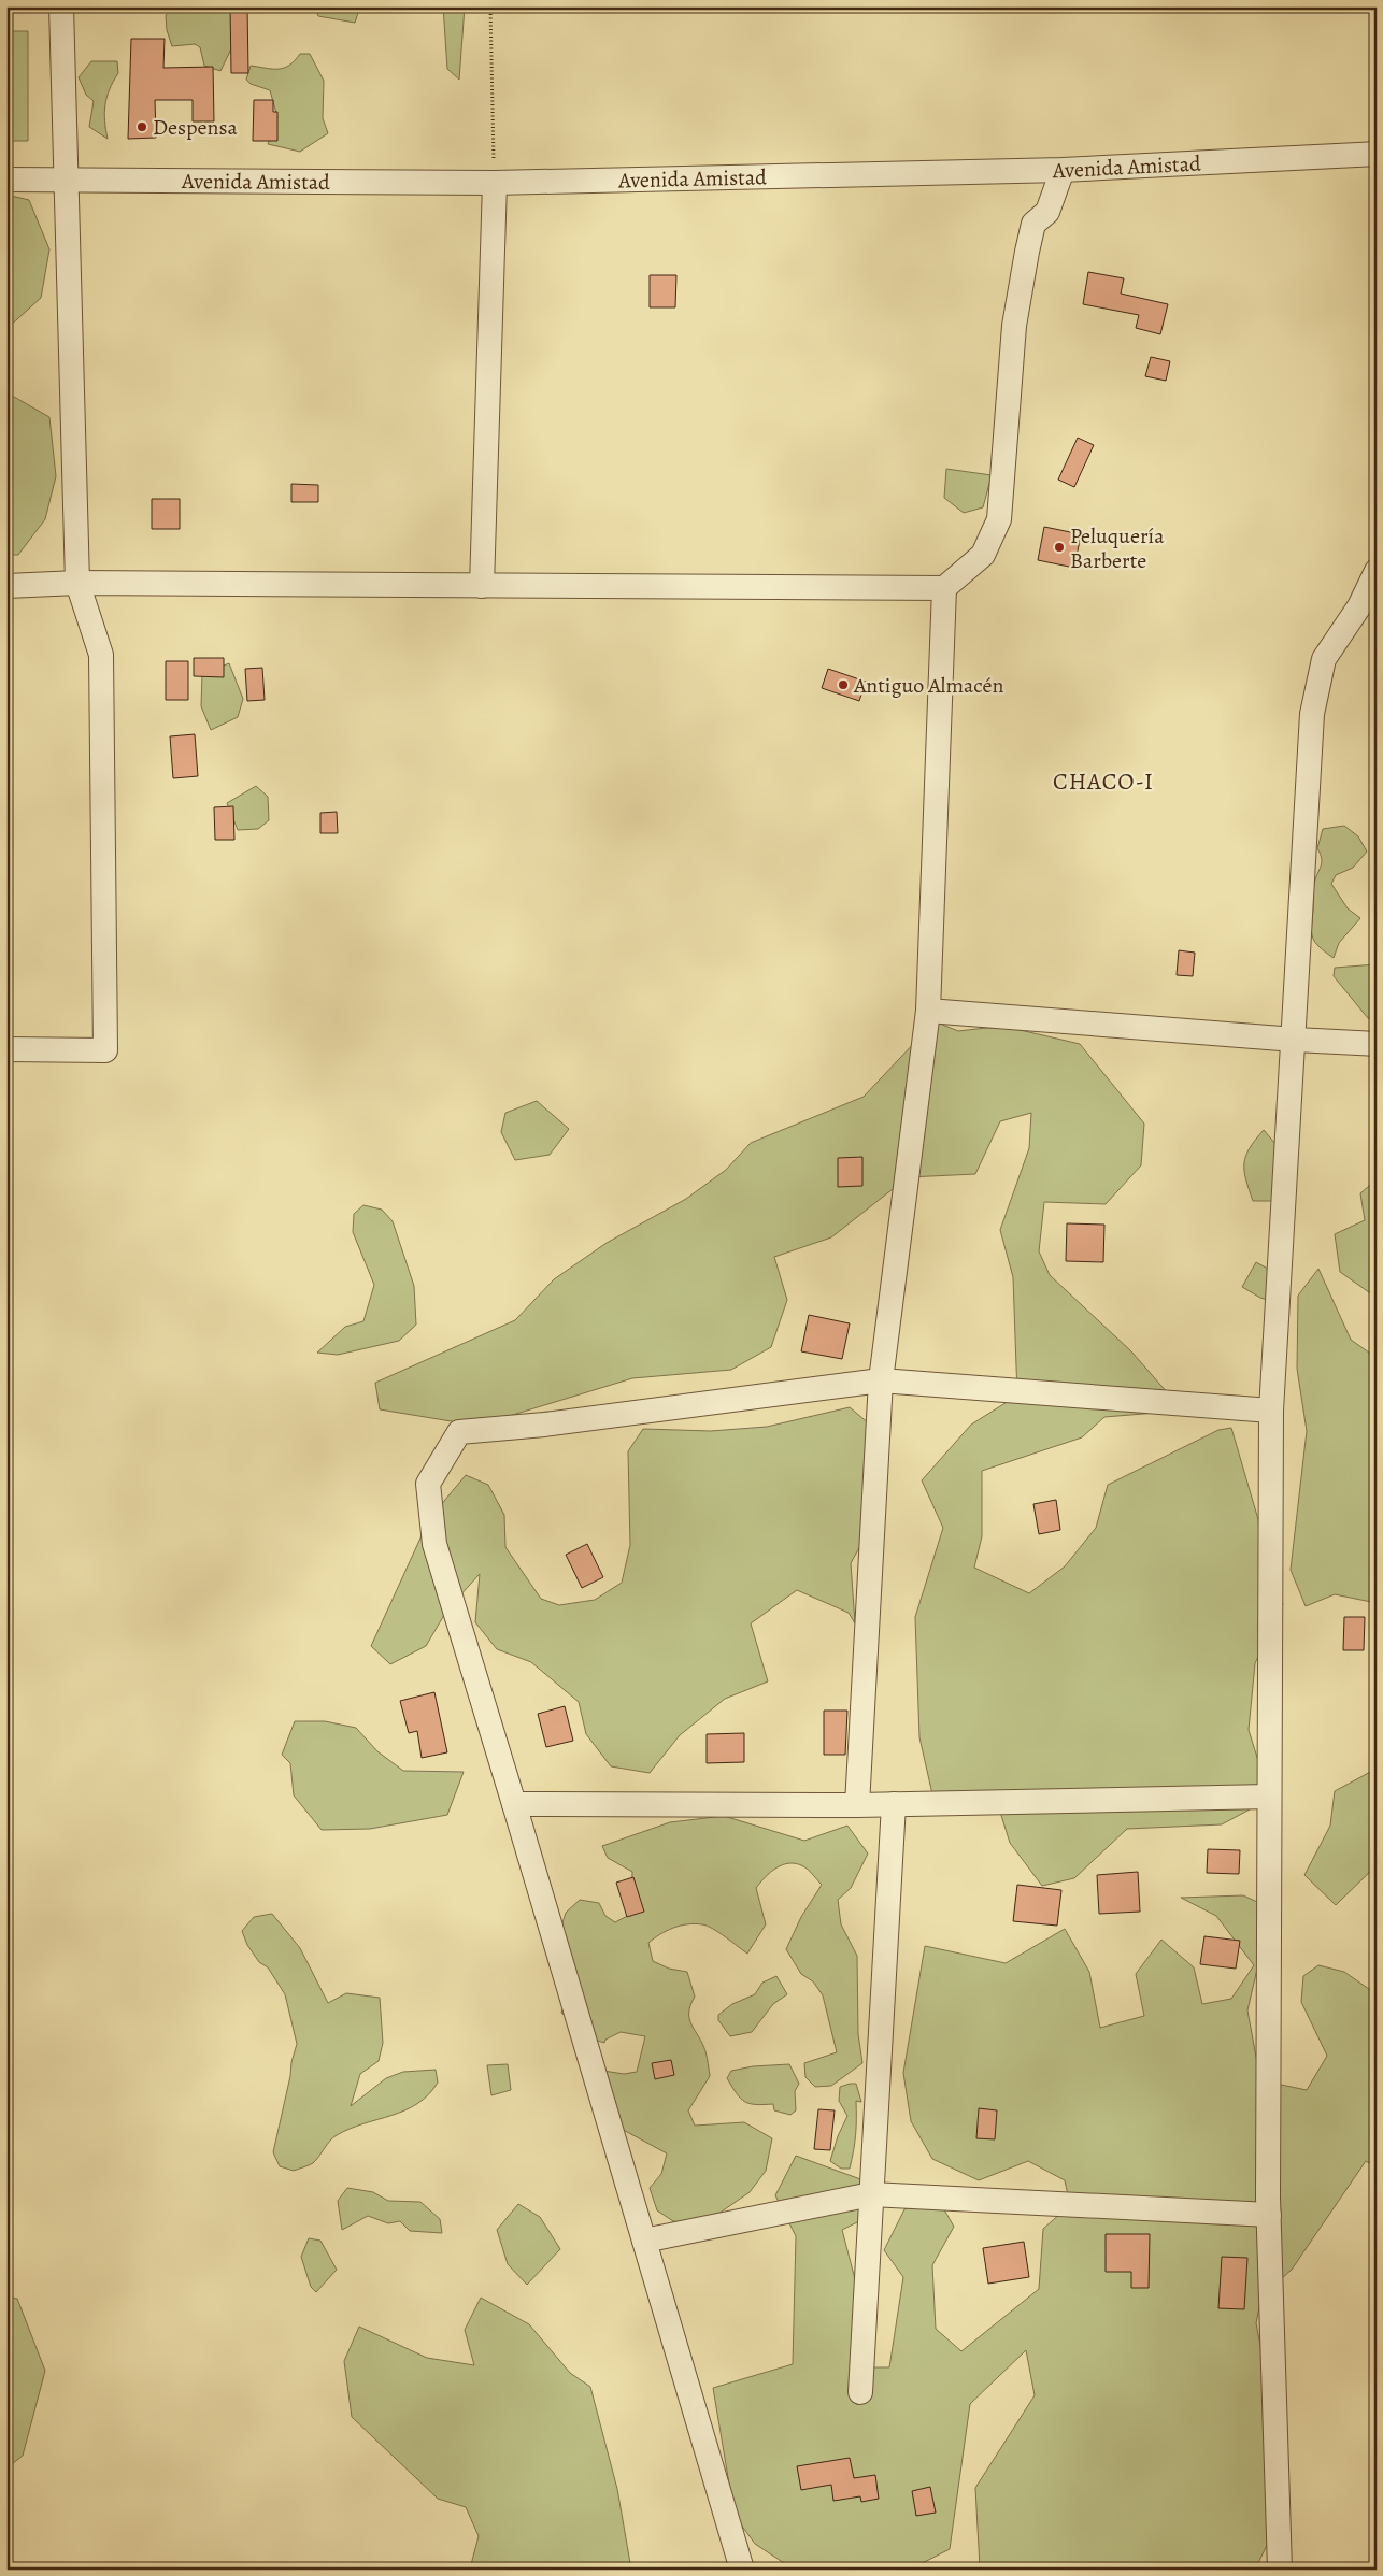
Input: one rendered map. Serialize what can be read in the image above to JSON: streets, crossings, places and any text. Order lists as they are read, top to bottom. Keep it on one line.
{"streets":{"street":["Avenida Amistad"]},"districts":["CHACO-I"],"places":["Despensa","Peluquería Barberte","Antiguo Almacén"]}
